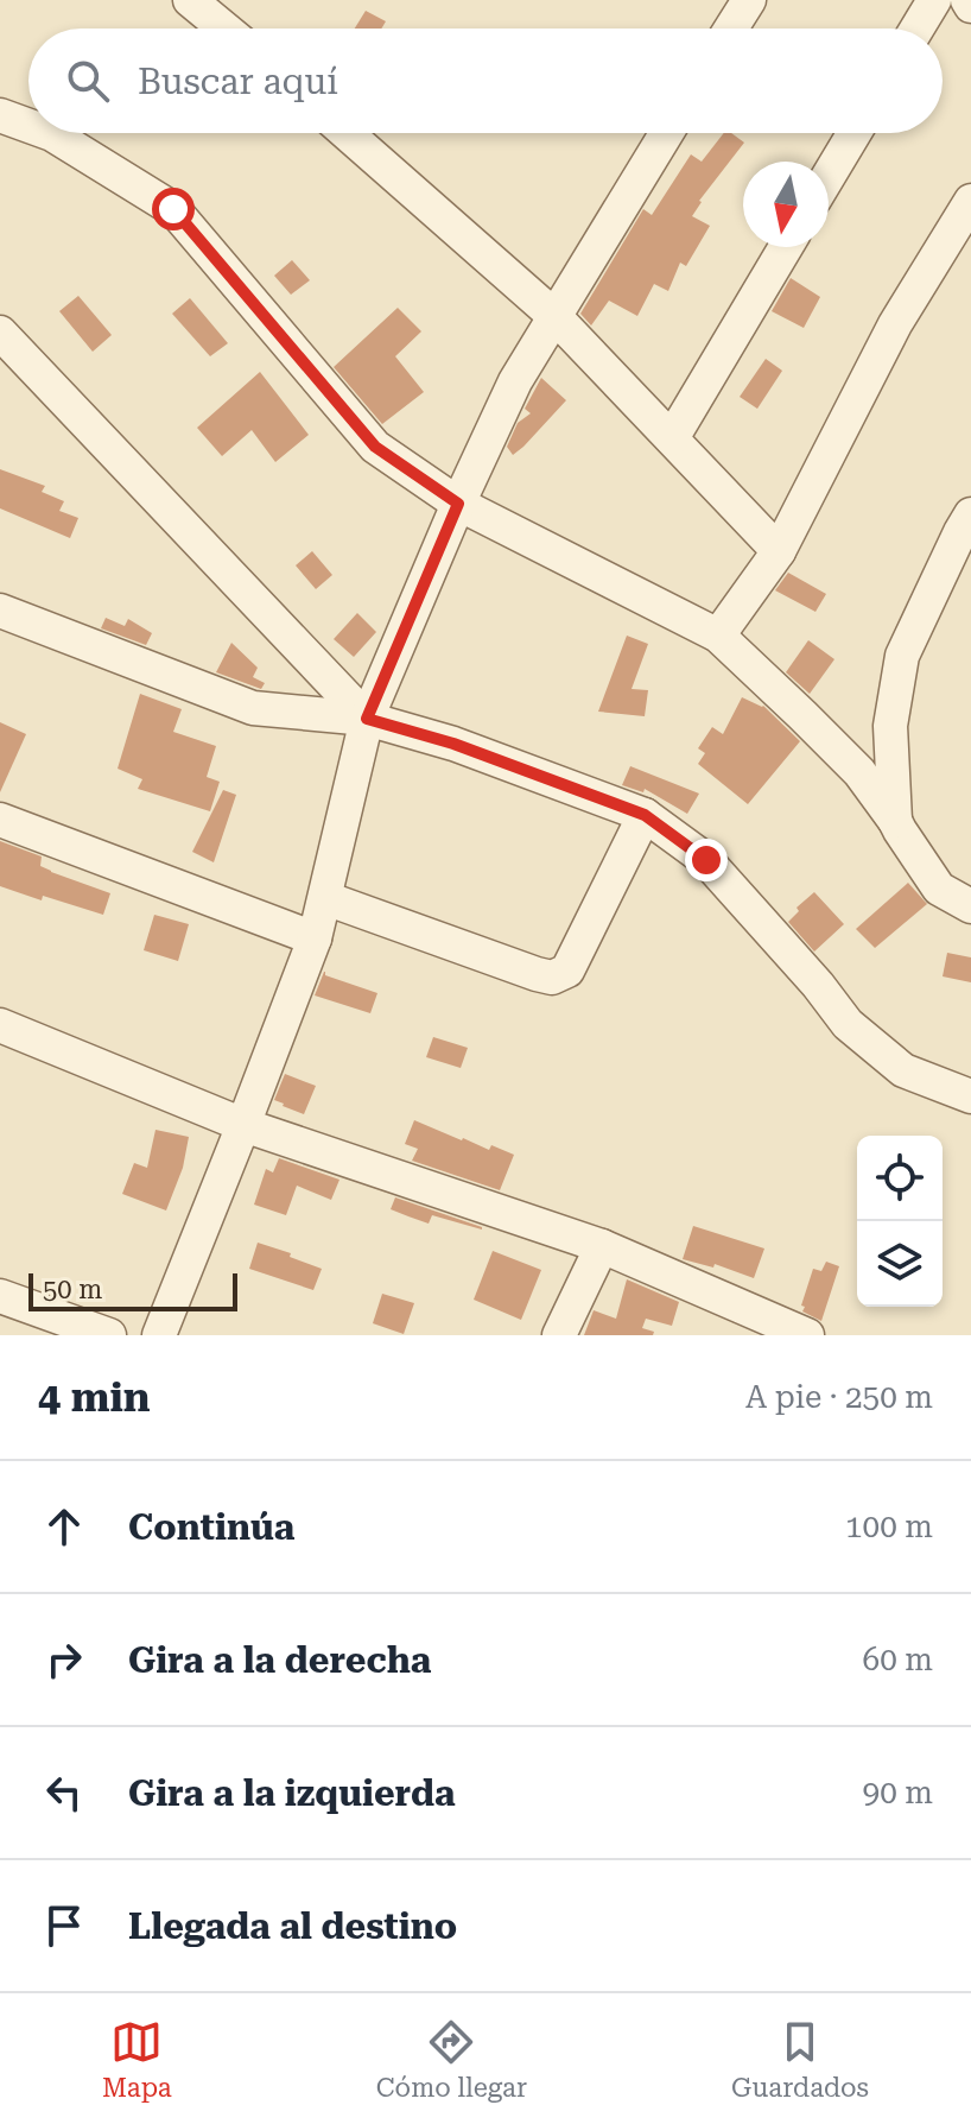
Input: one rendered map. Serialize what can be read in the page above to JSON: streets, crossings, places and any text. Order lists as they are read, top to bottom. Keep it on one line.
{"scale_bar":"50 m","north":"bottom","page":{"search":"Buscar aquí","scale":"50 m","heading":["4 min","A pie · 250 m"],"list":[["Continúa","100 m"],["Gira a la derecha","60 m"],["Gira a la izquierda","90 m"],"Llegada al destino"],"nav":["Mapa","Cómo llegar","Guardados"]}}
